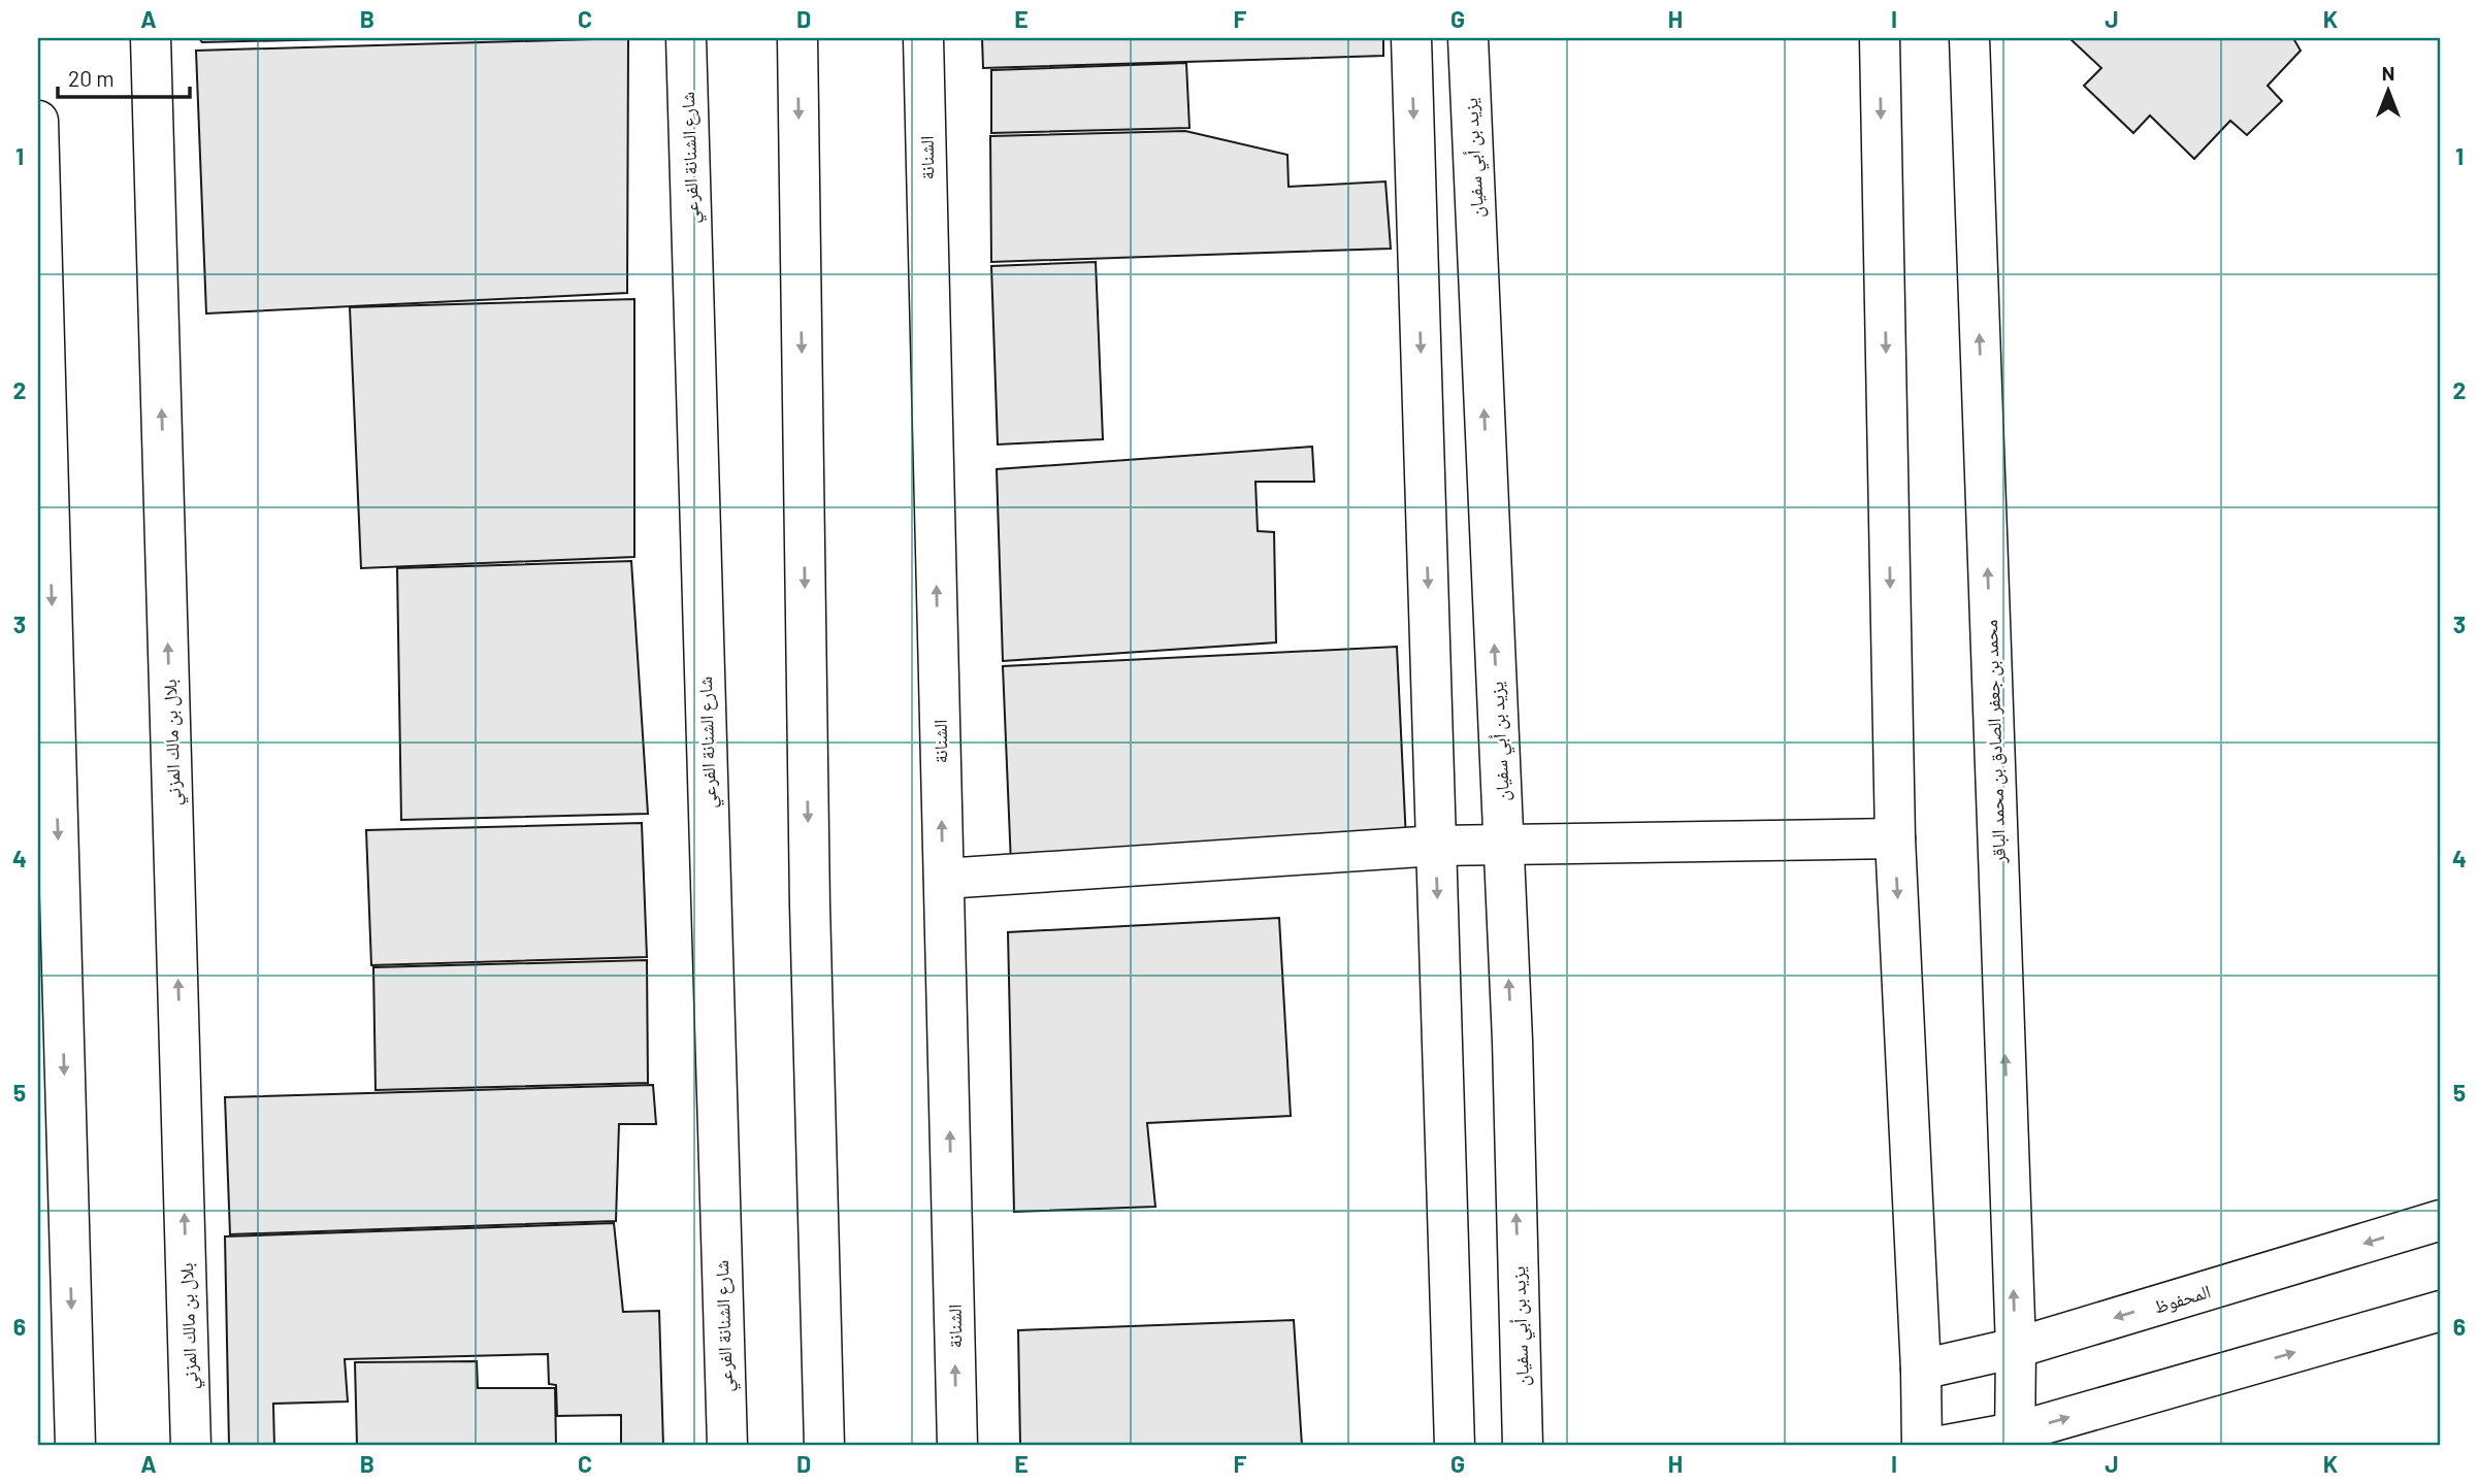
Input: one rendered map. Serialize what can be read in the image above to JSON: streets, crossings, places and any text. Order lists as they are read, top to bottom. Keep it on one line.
{"streets":{"street":["شارع الشنانة الفرعي","الشنانة","يزيد بن أبي سفيان","محمد بن جعفر الصادق بن محمد الباقر","بلال بن مالك المزني","المحفوظ"]},"crossings":[["محمد بن جعفر الصادق بن محمد الباقر","المحفوظ"]],"scale_bar":"20 m","north":"top","grid":{"columns":["A","B","C","D","E","F","G","H","I","J","K"],"rows":["1","2","3","4","5","6"]}}
